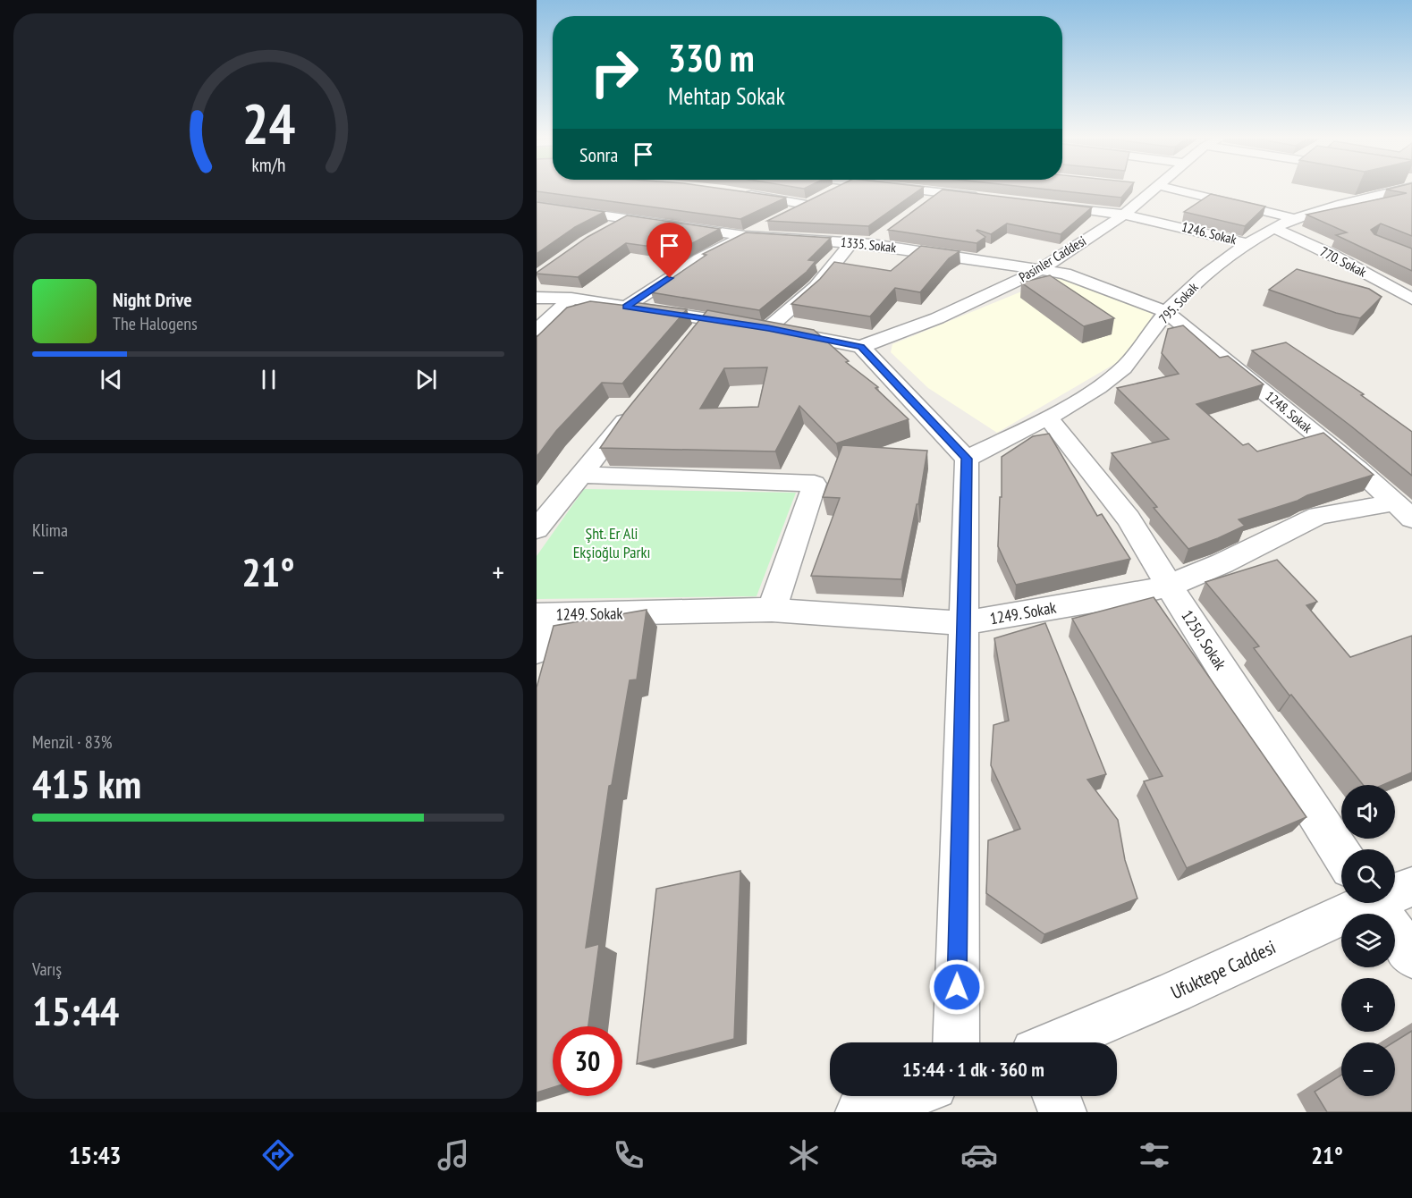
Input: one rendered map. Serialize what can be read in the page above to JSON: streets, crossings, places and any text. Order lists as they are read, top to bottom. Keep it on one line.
{"streets":{"street":["1246. Sokak","1335. Sokak","Pasinler Caddesi","770. Sokak","795. Sokak","1248. Sokak","1249. Sokak","1250. Sokak","Ufuktepe Caddesi"]},"crossings":[["1246. Sokak","Pasinler Caddesi"],["1246. Sokak","795. Sokak"],["1335. Sokak","Pasinler Caddesi"],["1335. Sokak","1248. Sokak"],["Pasinler Caddesi","1248. Sokak"],["770. Sokak","795. Sokak"],["795. Sokak","1248. Sokak"],["795. Sokak","1250. Sokak"],["1248. Sokak","1249. Sokak"],["1249. Sokak","1250. Sokak"]],"parks":["Şht. Er Ali Ekşioğlu Parkı"],"page":{"turn":["330 m","Mehtap Sokak"],"then":"Sonra","song":["Night Drive","The Halogens"],"tile":["Klima",["Menzil · 83%","415 km"],["Varış","15:44"]],"heat":["−","21°","+"],"map_buttons":["+","−"],"limit":"30","trip":"15:44 · 1 dk · 360 m","tabs":["15:43","21°"],"gauge":["24","km/h"]}}
